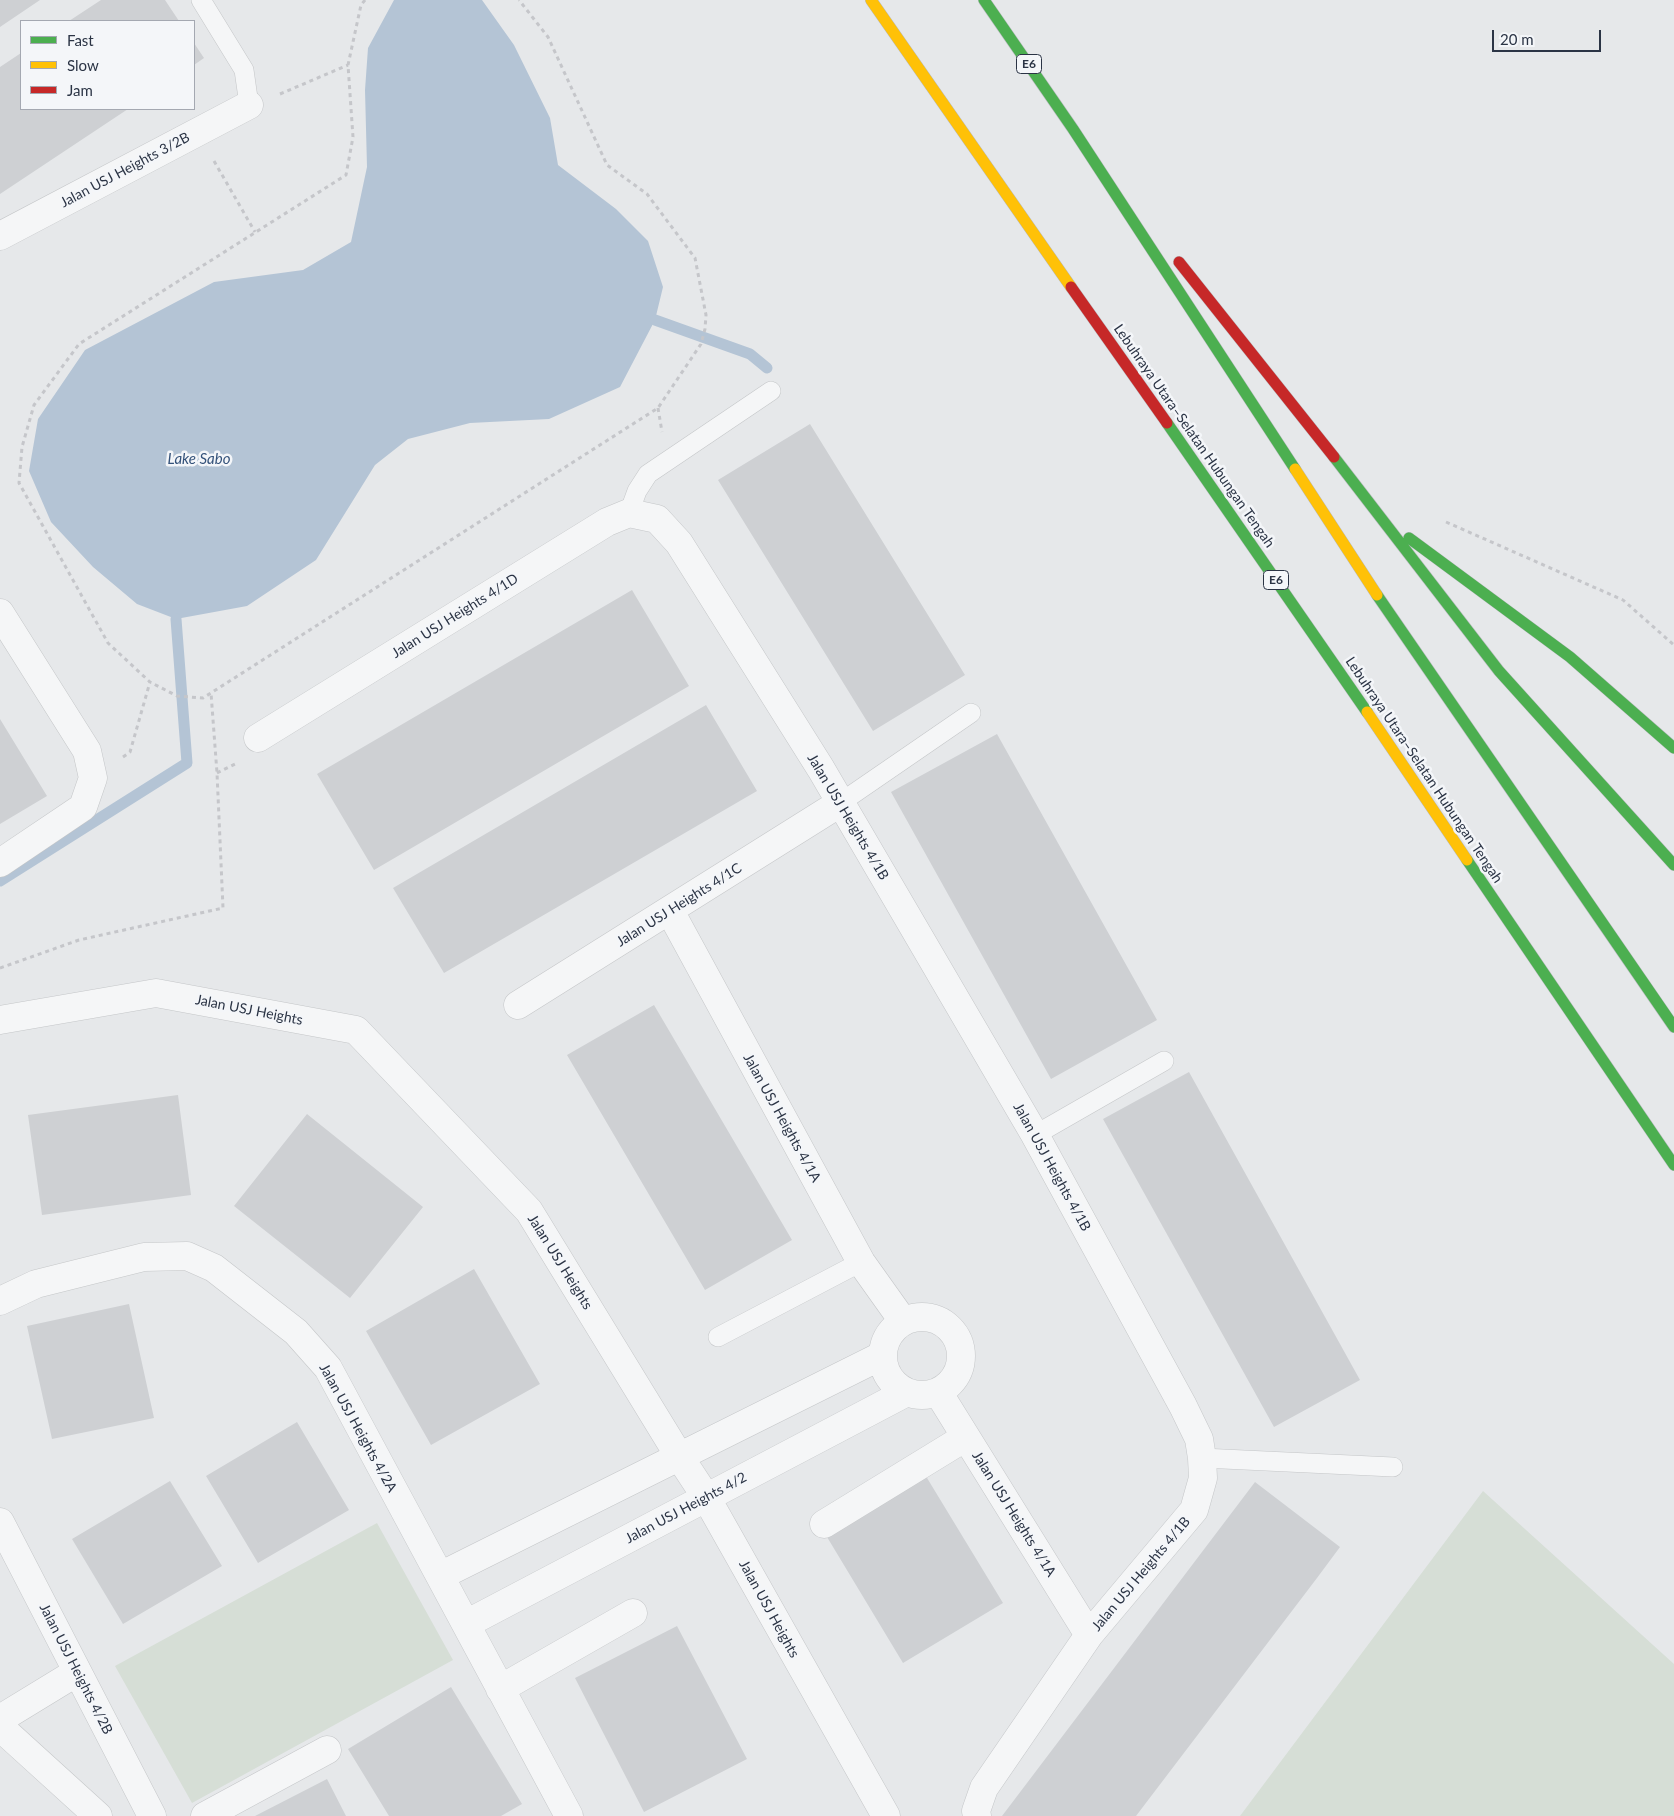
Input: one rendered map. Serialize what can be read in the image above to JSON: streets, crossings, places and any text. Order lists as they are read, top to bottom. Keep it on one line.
{"streets":{"highway":["E6","Lebuhraya Utara–Selatan Hubungan Tengah"],"street":["Jalan USJ Heights 3/2B","Jalan USJ Heights 4/1D","Jalan USJ Heights 4/1B","Jalan USJ Heights 4/1C","Jalan USJ Heights","Jalan USJ Heights 4/1A","Jalan USJ Heights 4/2A","Jalan USJ Heights 4/2","Jalan USJ Heights 4/2B"]},"crossings":[["Jalan USJ Heights 4/1D","Jalan USJ Heights 4/1B"],["Jalan USJ Heights 4/1B","Jalan USJ Heights 4/1C"],["Jalan USJ Heights 4/1B","Jalan USJ Heights 4/1A"],["Jalan USJ Heights 4/1C","Jalan USJ Heights 4/1A"],["Jalan USJ Heights","Jalan USJ Heights 4/2"],["Jalan USJ Heights 4/1A","Jalan USJ Heights 4/2"],["Jalan USJ Heights 4/2A","Jalan USJ Heights 4/2"]],"water":["Lake Sabo"],"legend":["Fast","Slow","Jam"],"scale_bar":"20 m"}
